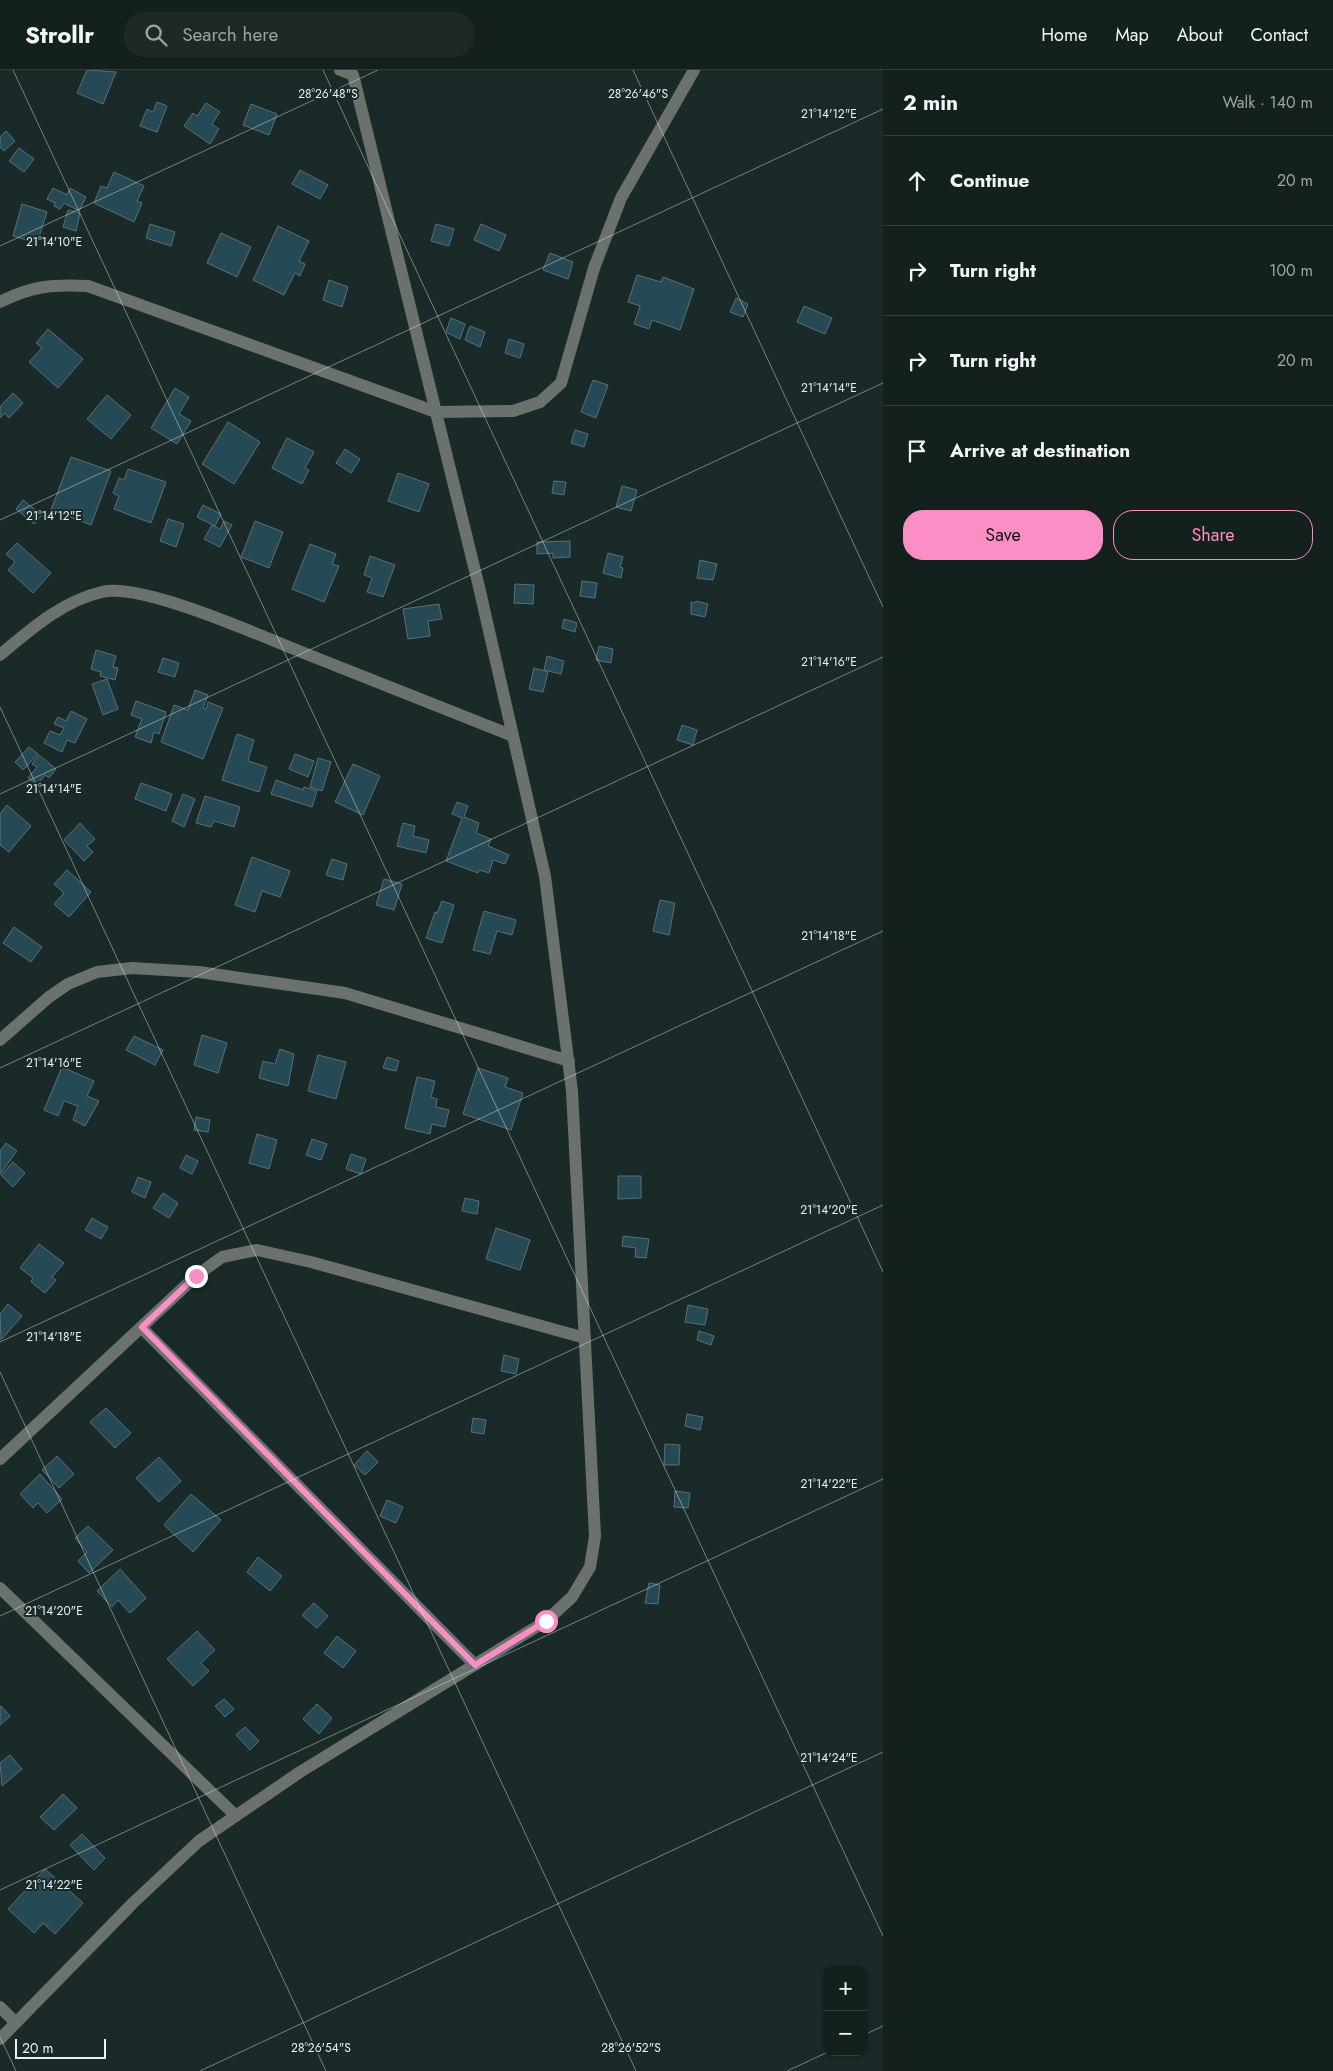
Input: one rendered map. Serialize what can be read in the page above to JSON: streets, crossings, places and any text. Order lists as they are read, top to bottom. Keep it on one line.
{"scale_bar":"20 m","page":{"header":"Strollr","search":"Search here","nav":["Home","Map","About","Contact"],"heading":["2 min","Walk · 140 m"],"list":[["Continue","20 m"],["Turn right","100 m"],["Turn right","20 m"],"Arrive at destination"],"buttons":["Save","Share"],"map_buttons":["+","−"],"scale":"20 m"},"coordinates":["28°26'48\"S","28°26'46\"S","21°14'12\"E","21°14'10\"E","21°14'14\"E","21°14'16\"E","21°14'18\"E","21°14'20\"E","21°14'22\"E","21°14'24\"E","28°26'54\"S","28°26'52\"S"]}
